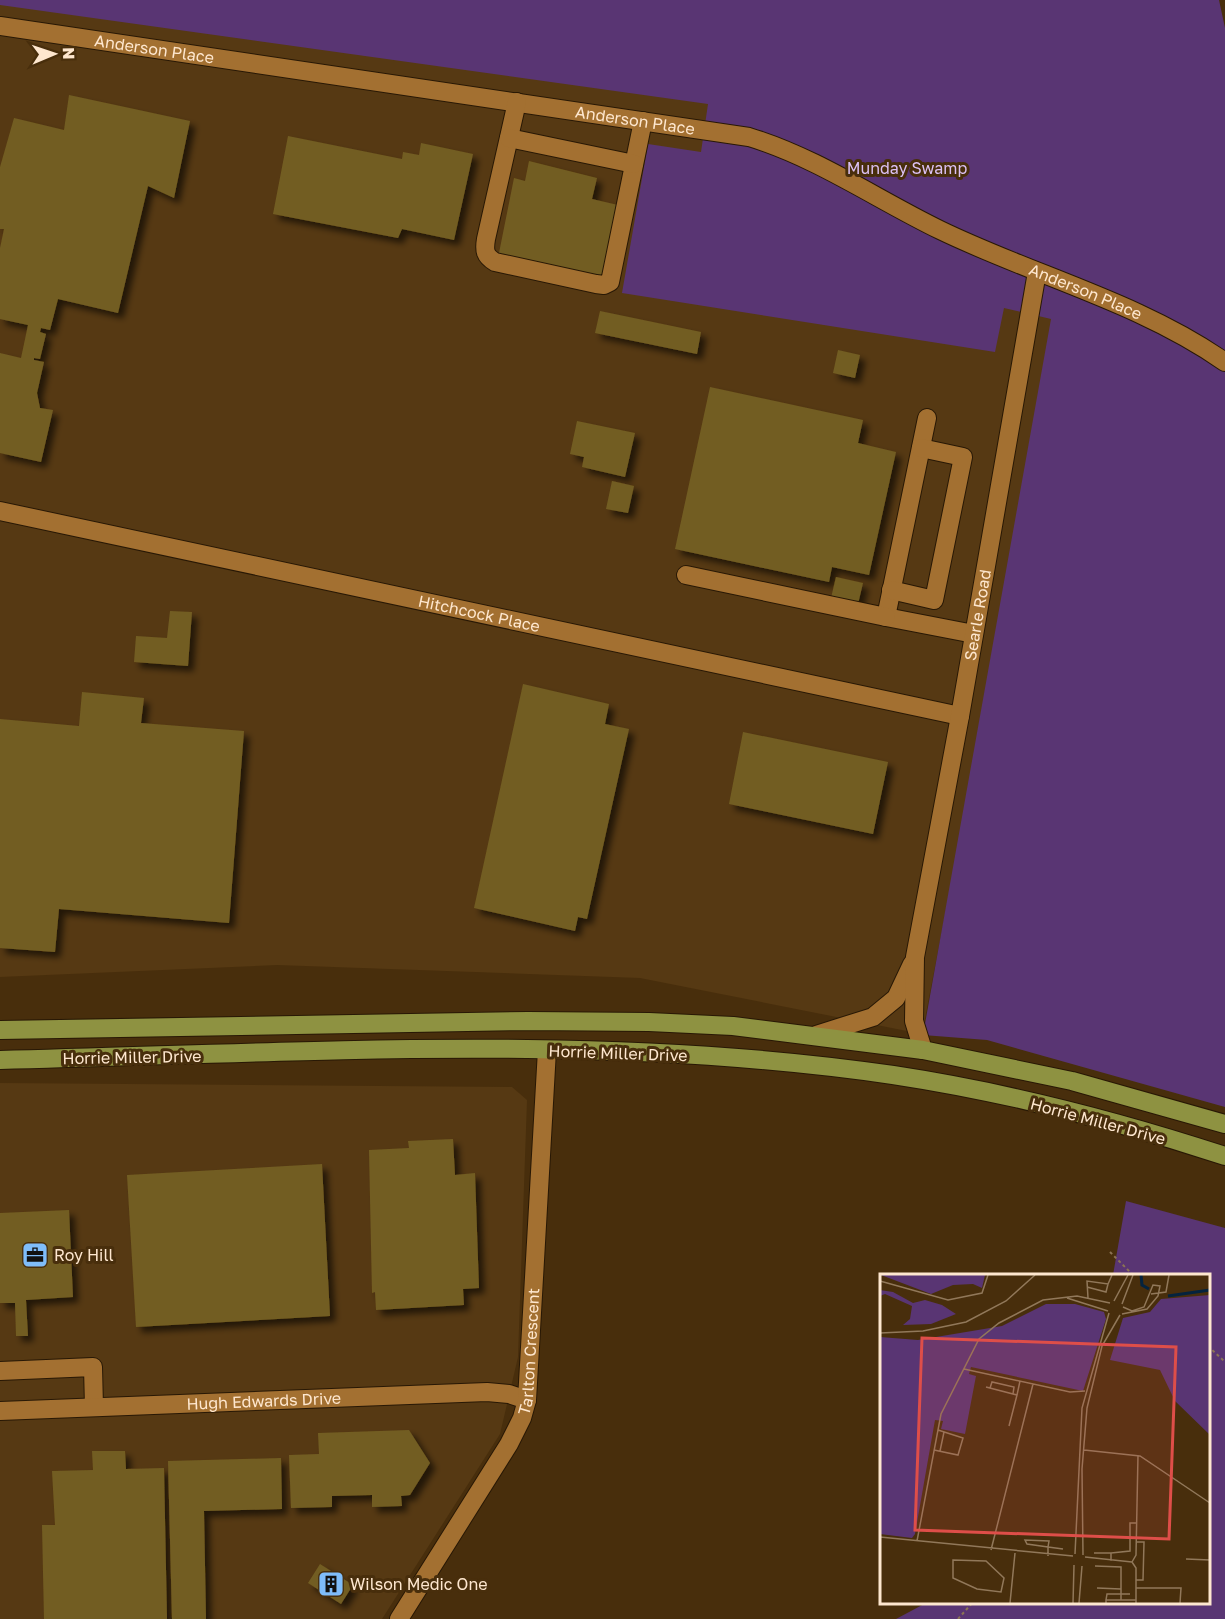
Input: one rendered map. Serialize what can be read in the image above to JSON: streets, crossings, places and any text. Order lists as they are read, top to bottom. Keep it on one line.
{"streets":{"main road":["Horrie Miller Drive"],"street":["Anderson Place","Hitchcock Place","Searle Road","Tarlton Crescent","Hugh Edwards Drive"]},"crossings":[["Anderson Place","Searle Road"],["Hitchcock Place","Searle Road"],["Searle Road","Horrie Miller Drive"],["Horrie Miller Drive","Tarlton Crescent"],["Tarlton Crescent","Hugh Edwards Drive"]],"parks":["Munday Swamp"],"places":{"office":["Roy Hill"],"building":["Wilson Medic One"]},"north":"right"}
